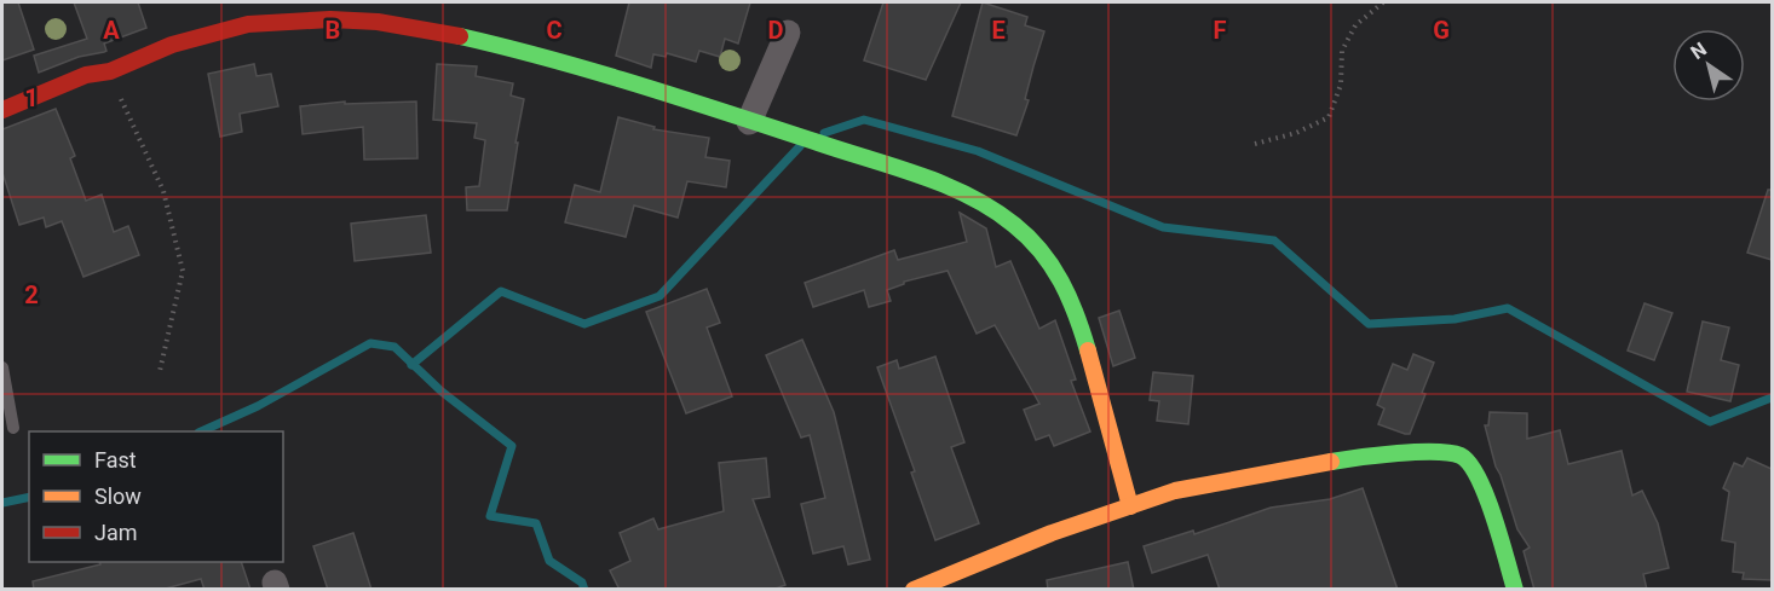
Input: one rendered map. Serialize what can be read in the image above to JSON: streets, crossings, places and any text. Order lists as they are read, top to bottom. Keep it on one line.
{"legend":["Fast","Slow","Jam"],"north":"top left","grid":{"columns":["A","B","C","D","E","F","G"],"rows":["1","2"]}}
